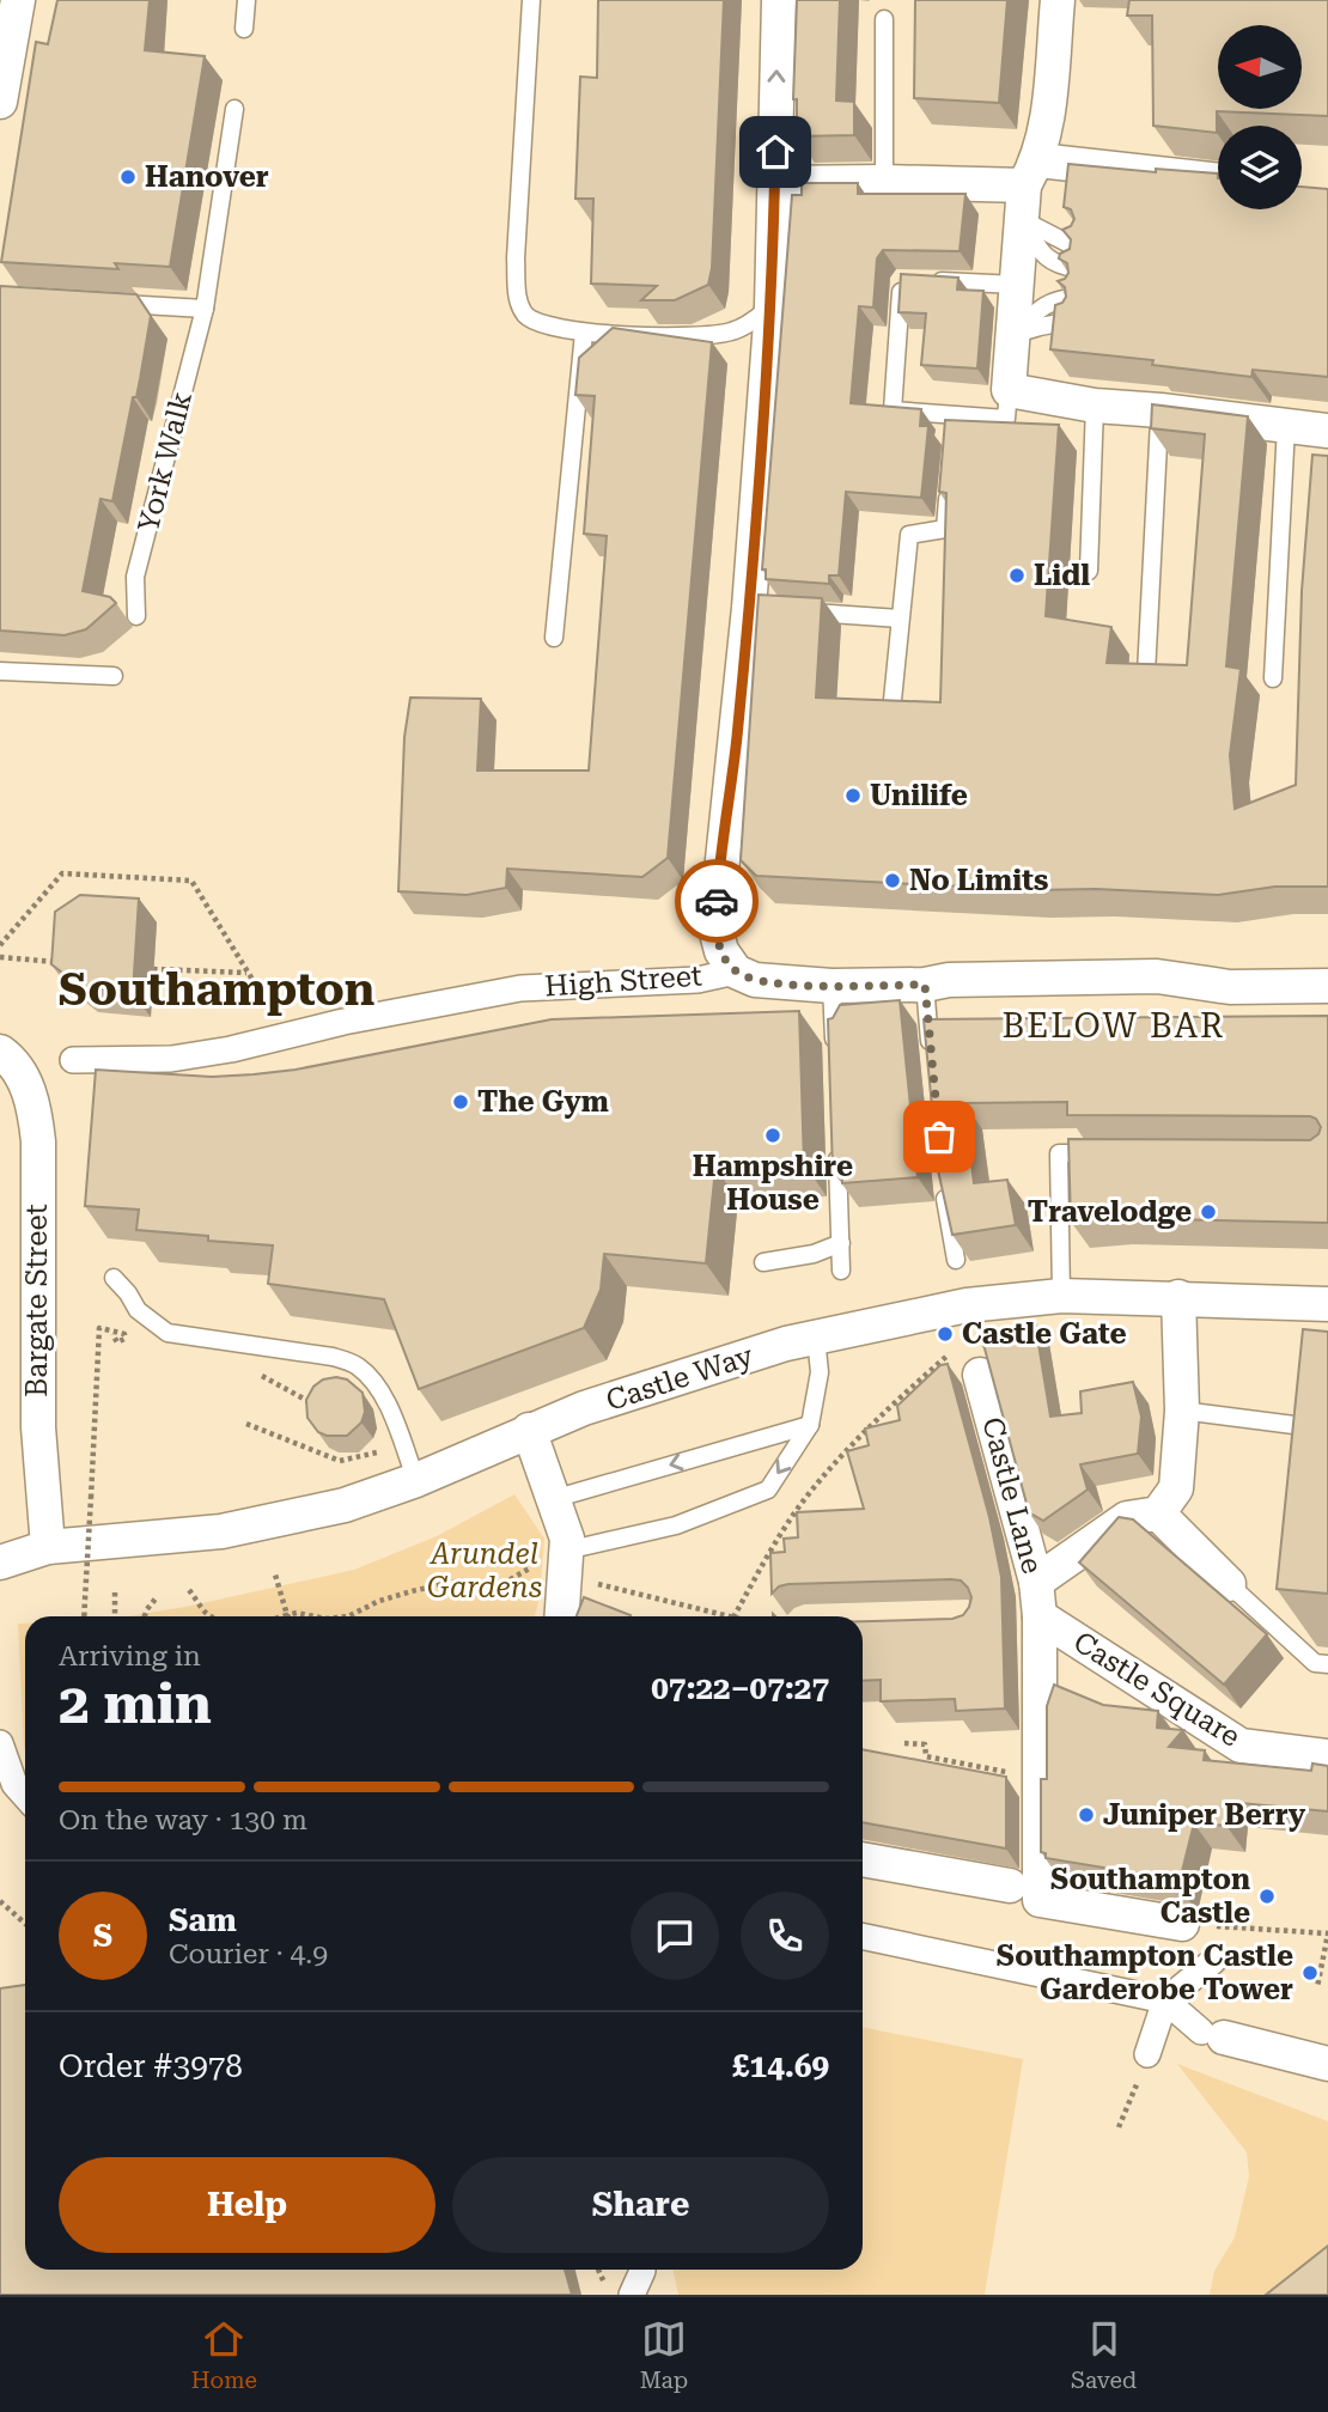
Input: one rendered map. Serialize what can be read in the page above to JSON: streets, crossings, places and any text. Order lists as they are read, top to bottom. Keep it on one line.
{"streets":{"street":["High Street","Bargate Street","Castle Way","Castle Lane","Castle Square"],"lane":["York Walk"]},"crossings":[["Bargate Street","Castle Way"],["Castle Lane","Castle Square"]],"districts":["Southampton","BELOW BAR"],"parks":["Arundel Gardens"],"places":["Hanover","Lidl","Unilife","No Limits","The Gym","Hampshire House","Travelodge","Castle Gate","Juniper Berry","Southampton Castle","Southampton Castle Garderobe Tower"],"north":"left","page":{"heading":["2 min","Arriving in","07:22–07:27"],"panel":["Sam","Courier · 4.9","Order #3978","£14.69"],"bar":"On the way · 130 m","round":"S","buttons":["Help","Share"],"tabs":["Home","Map","Saved"]}}
